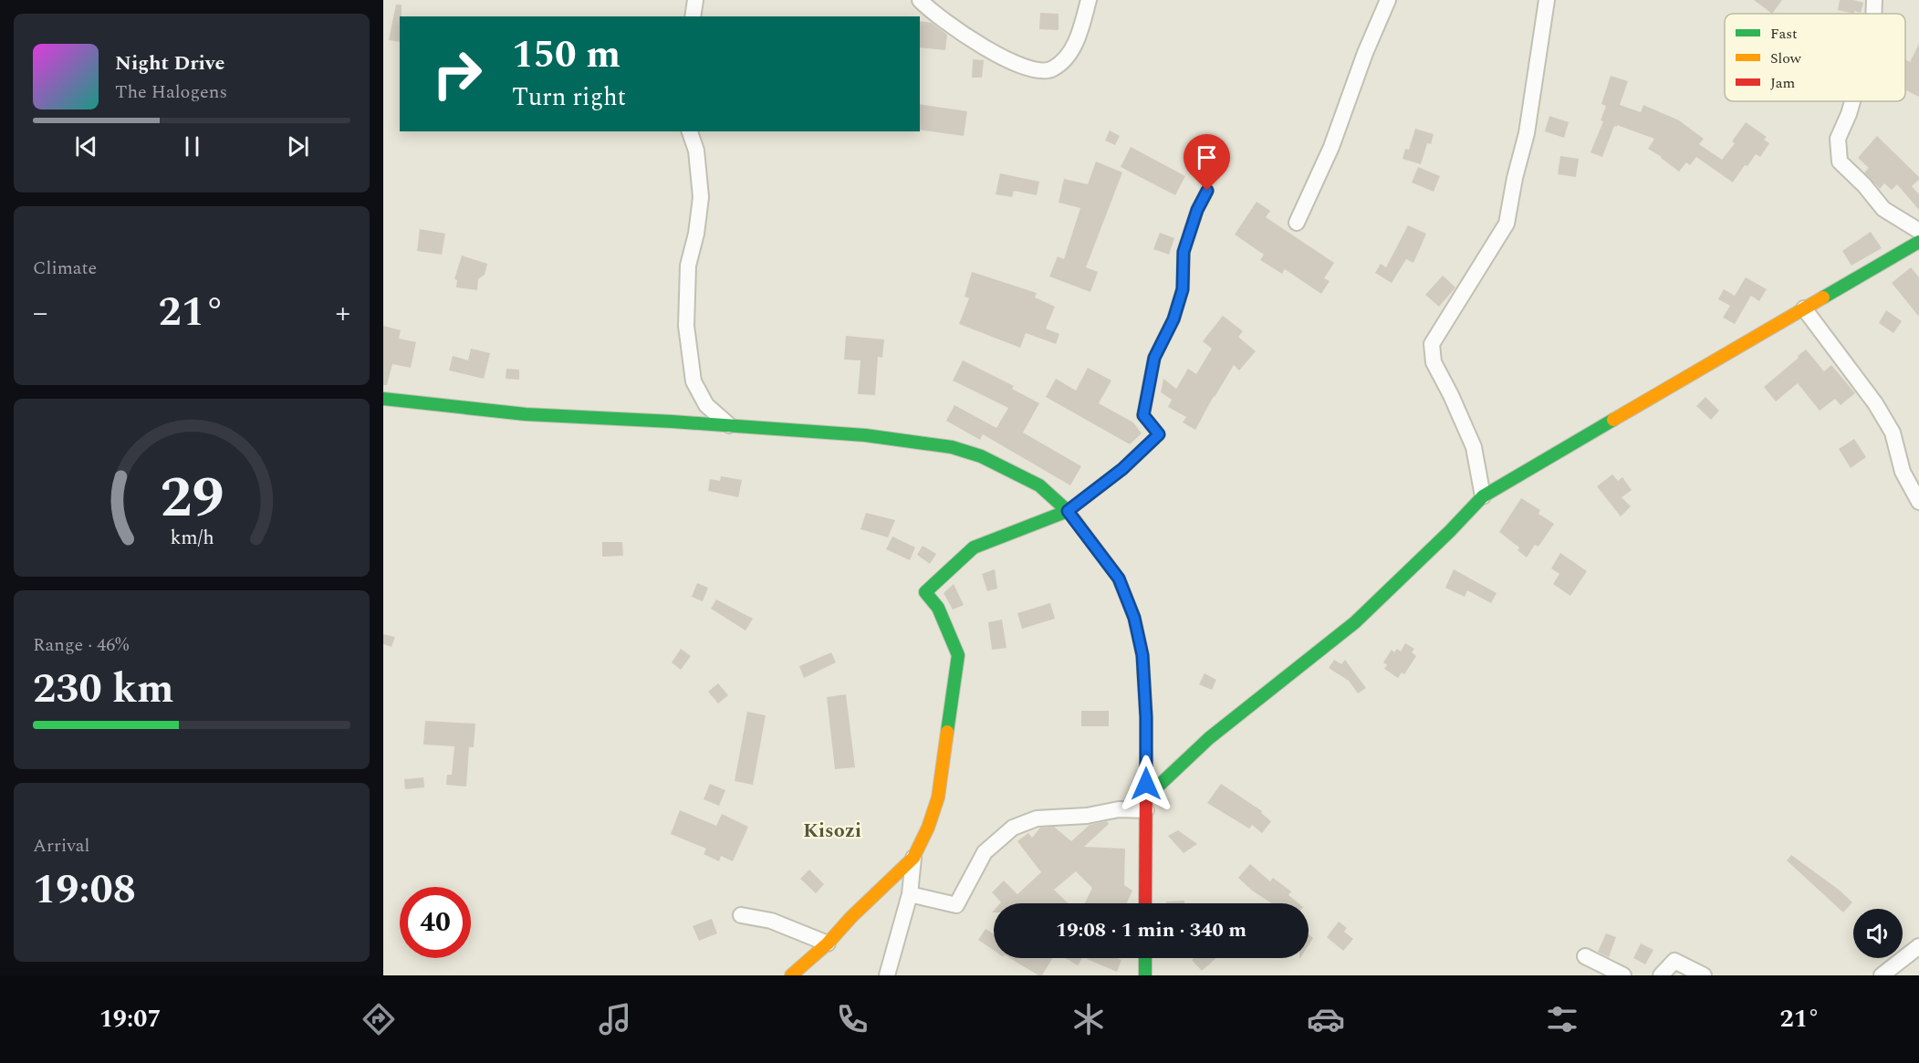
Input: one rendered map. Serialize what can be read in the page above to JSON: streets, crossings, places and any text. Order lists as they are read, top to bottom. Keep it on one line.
{"districts":["Kisozi"],"legend":["Fast","Slow","Jam"],"page":{"turn":["150 m","Turn right"],"song":["Night Drive","The Halogens"],"tile":["Climate",["Range · 46%","230 km"],["Arrival","19:08"]],"heat":["−","21°","+"],"limit":"40","trip":"19:08 · 1 min · 340 m","tabs":["19:07","21°"],"gauge":["29","km/h"]}}
